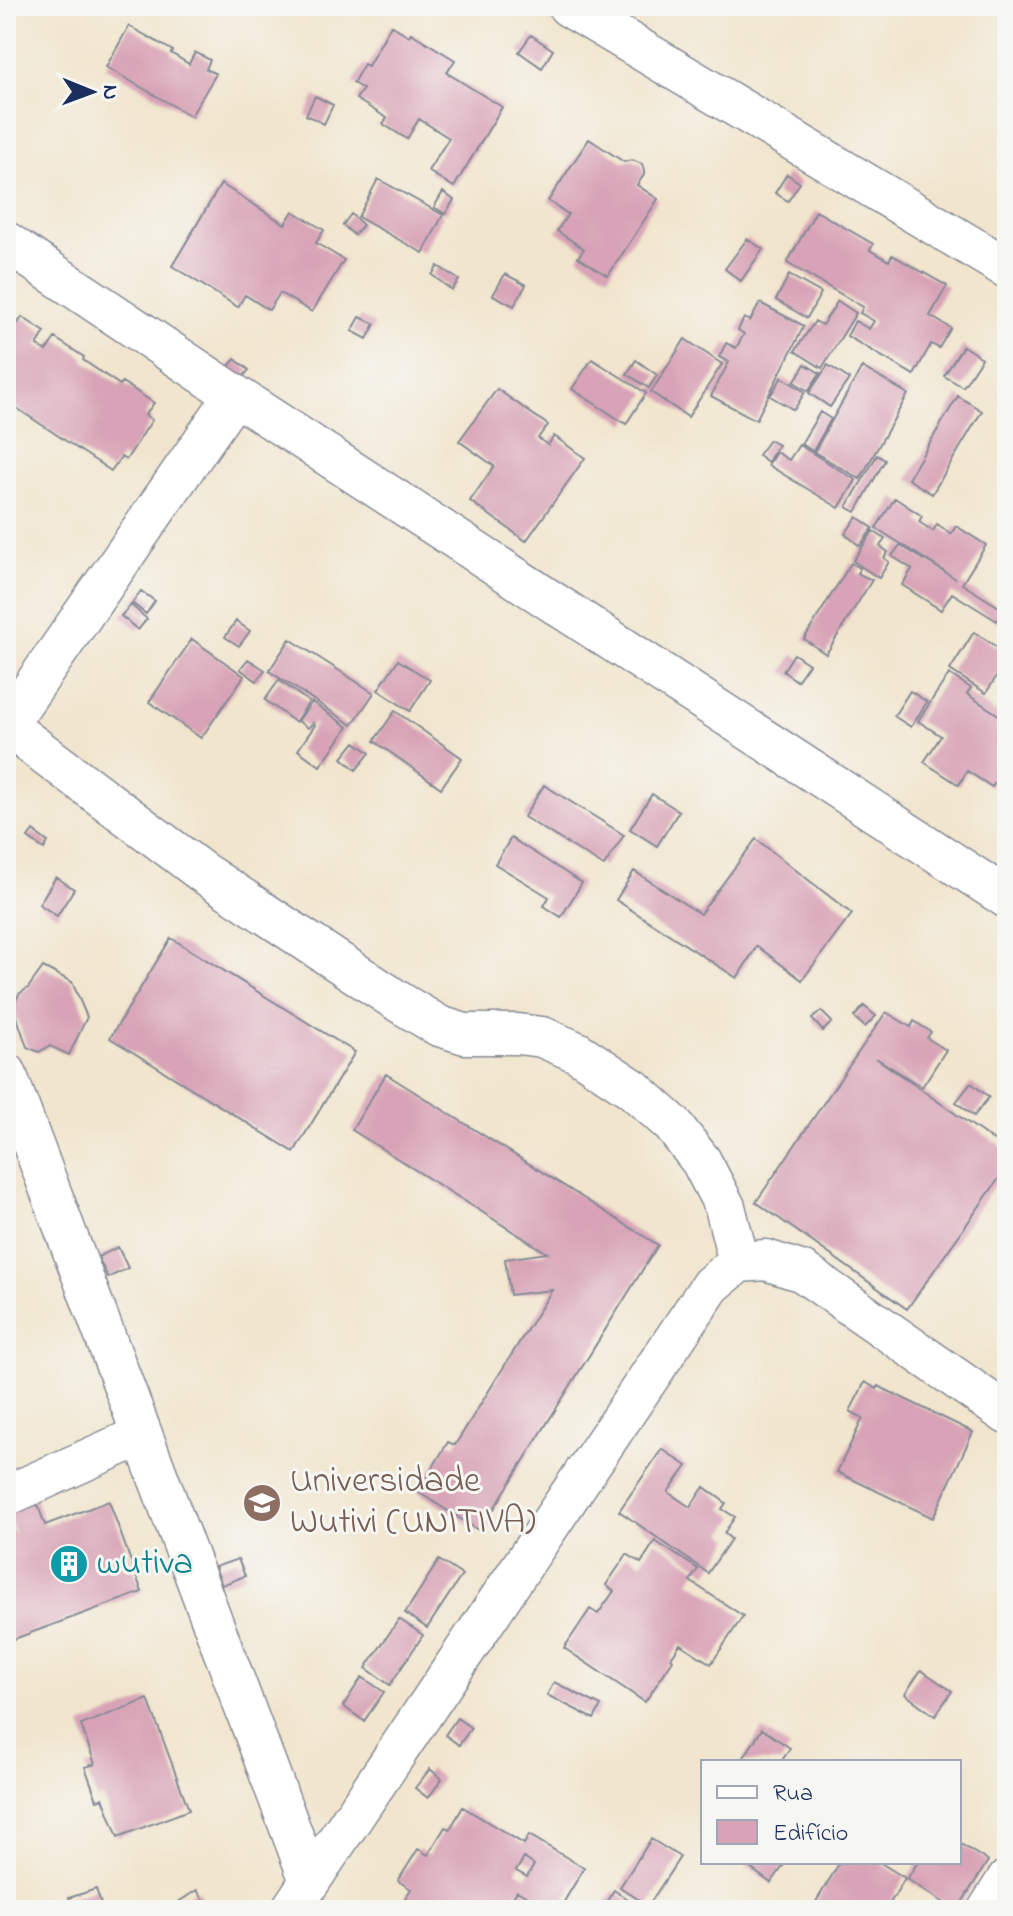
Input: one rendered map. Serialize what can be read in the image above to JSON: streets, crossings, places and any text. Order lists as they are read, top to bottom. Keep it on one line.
{"places":{"school or university":["Universidade Wutivi (UNITIVA)"],"building":["wutiva"]},"legend":["Rua","Edifício"],"north":"right"}
